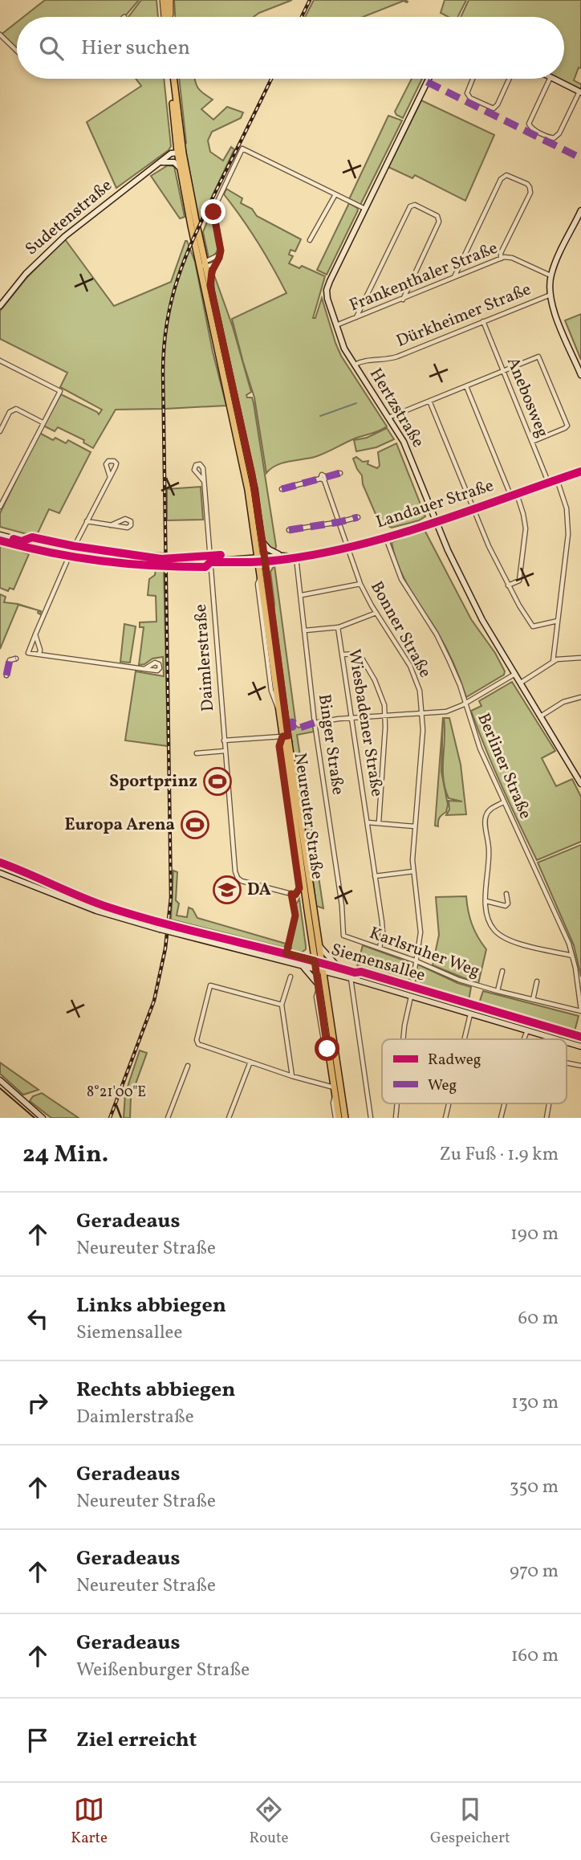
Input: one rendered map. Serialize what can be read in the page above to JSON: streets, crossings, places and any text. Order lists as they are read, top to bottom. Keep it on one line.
{"streets":{"main road":["Sudetenstraße","Hertzstraße","Landauer Straße","Neureuter Straße","Siemensallee"],"street":["Frankenthaler Straße","Dürkheimer Straße","Anebosweg","Bonner Straße","Daimlerstraße","Wiesbadener Straße","Binger Straße","Berliner Straße","Karlsruher Weg"]},"crossings":[["Sudetenstraße","Neureuter Straße"],["Frankenthaler Straße","Hertzstraße"],["Dürkheimer Straße","Anebosweg"],["Dürkheimer Straße","Hertzstraße"],["Anebosweg","Landauer Straße"],["Hertzstraße","Landauer Straße"],["Landauer Straße","Bonner Straße"],["Landauer Straße","Daimlerstraße"],["Landauer Straße","Binger Straße"],["Landauer Straße","Berliner Straße"],["Landauer Straße","Neureuter Straße"],["Bonner Straße","Karlsruher Weg"],["Bonner Straße","Siemensallee"],["Daimlerstraße","Neureuter Straße"],["Wiesbadener Straße","Karlsruher Weg"],["Binger Straße","Karlsruher Weg"],["Berliner Straße","Karlsruher Weg"],["Neureuter Straße","Siemensallee"]],"places":{"sports":["Sportprinz","Europa Arena"],"school or university":["DA"]},"legend":["Radweg","Weg"],"page":{"search":"Hier suchen","heading":["24 Min.","Zu Fuß · 1.9 km"],"list":[["Geradeaus","Neureuter Straße","190 m"],["Links abbiegen","Siemensallee","60 m"],["Rechts abbiegen","Daimlerstraße","130 m"],["Geradeaus","Neureuter Straße","350 m"],["Geradeaus","Neureuter Straße","970 m"],["Geradeaus","Weißenburger Straße","160 m"],"Ziel erreicht"],"nav":["Karte","Route","Gespeichert"]},"coordinates":["8°21'00\"E"]}
